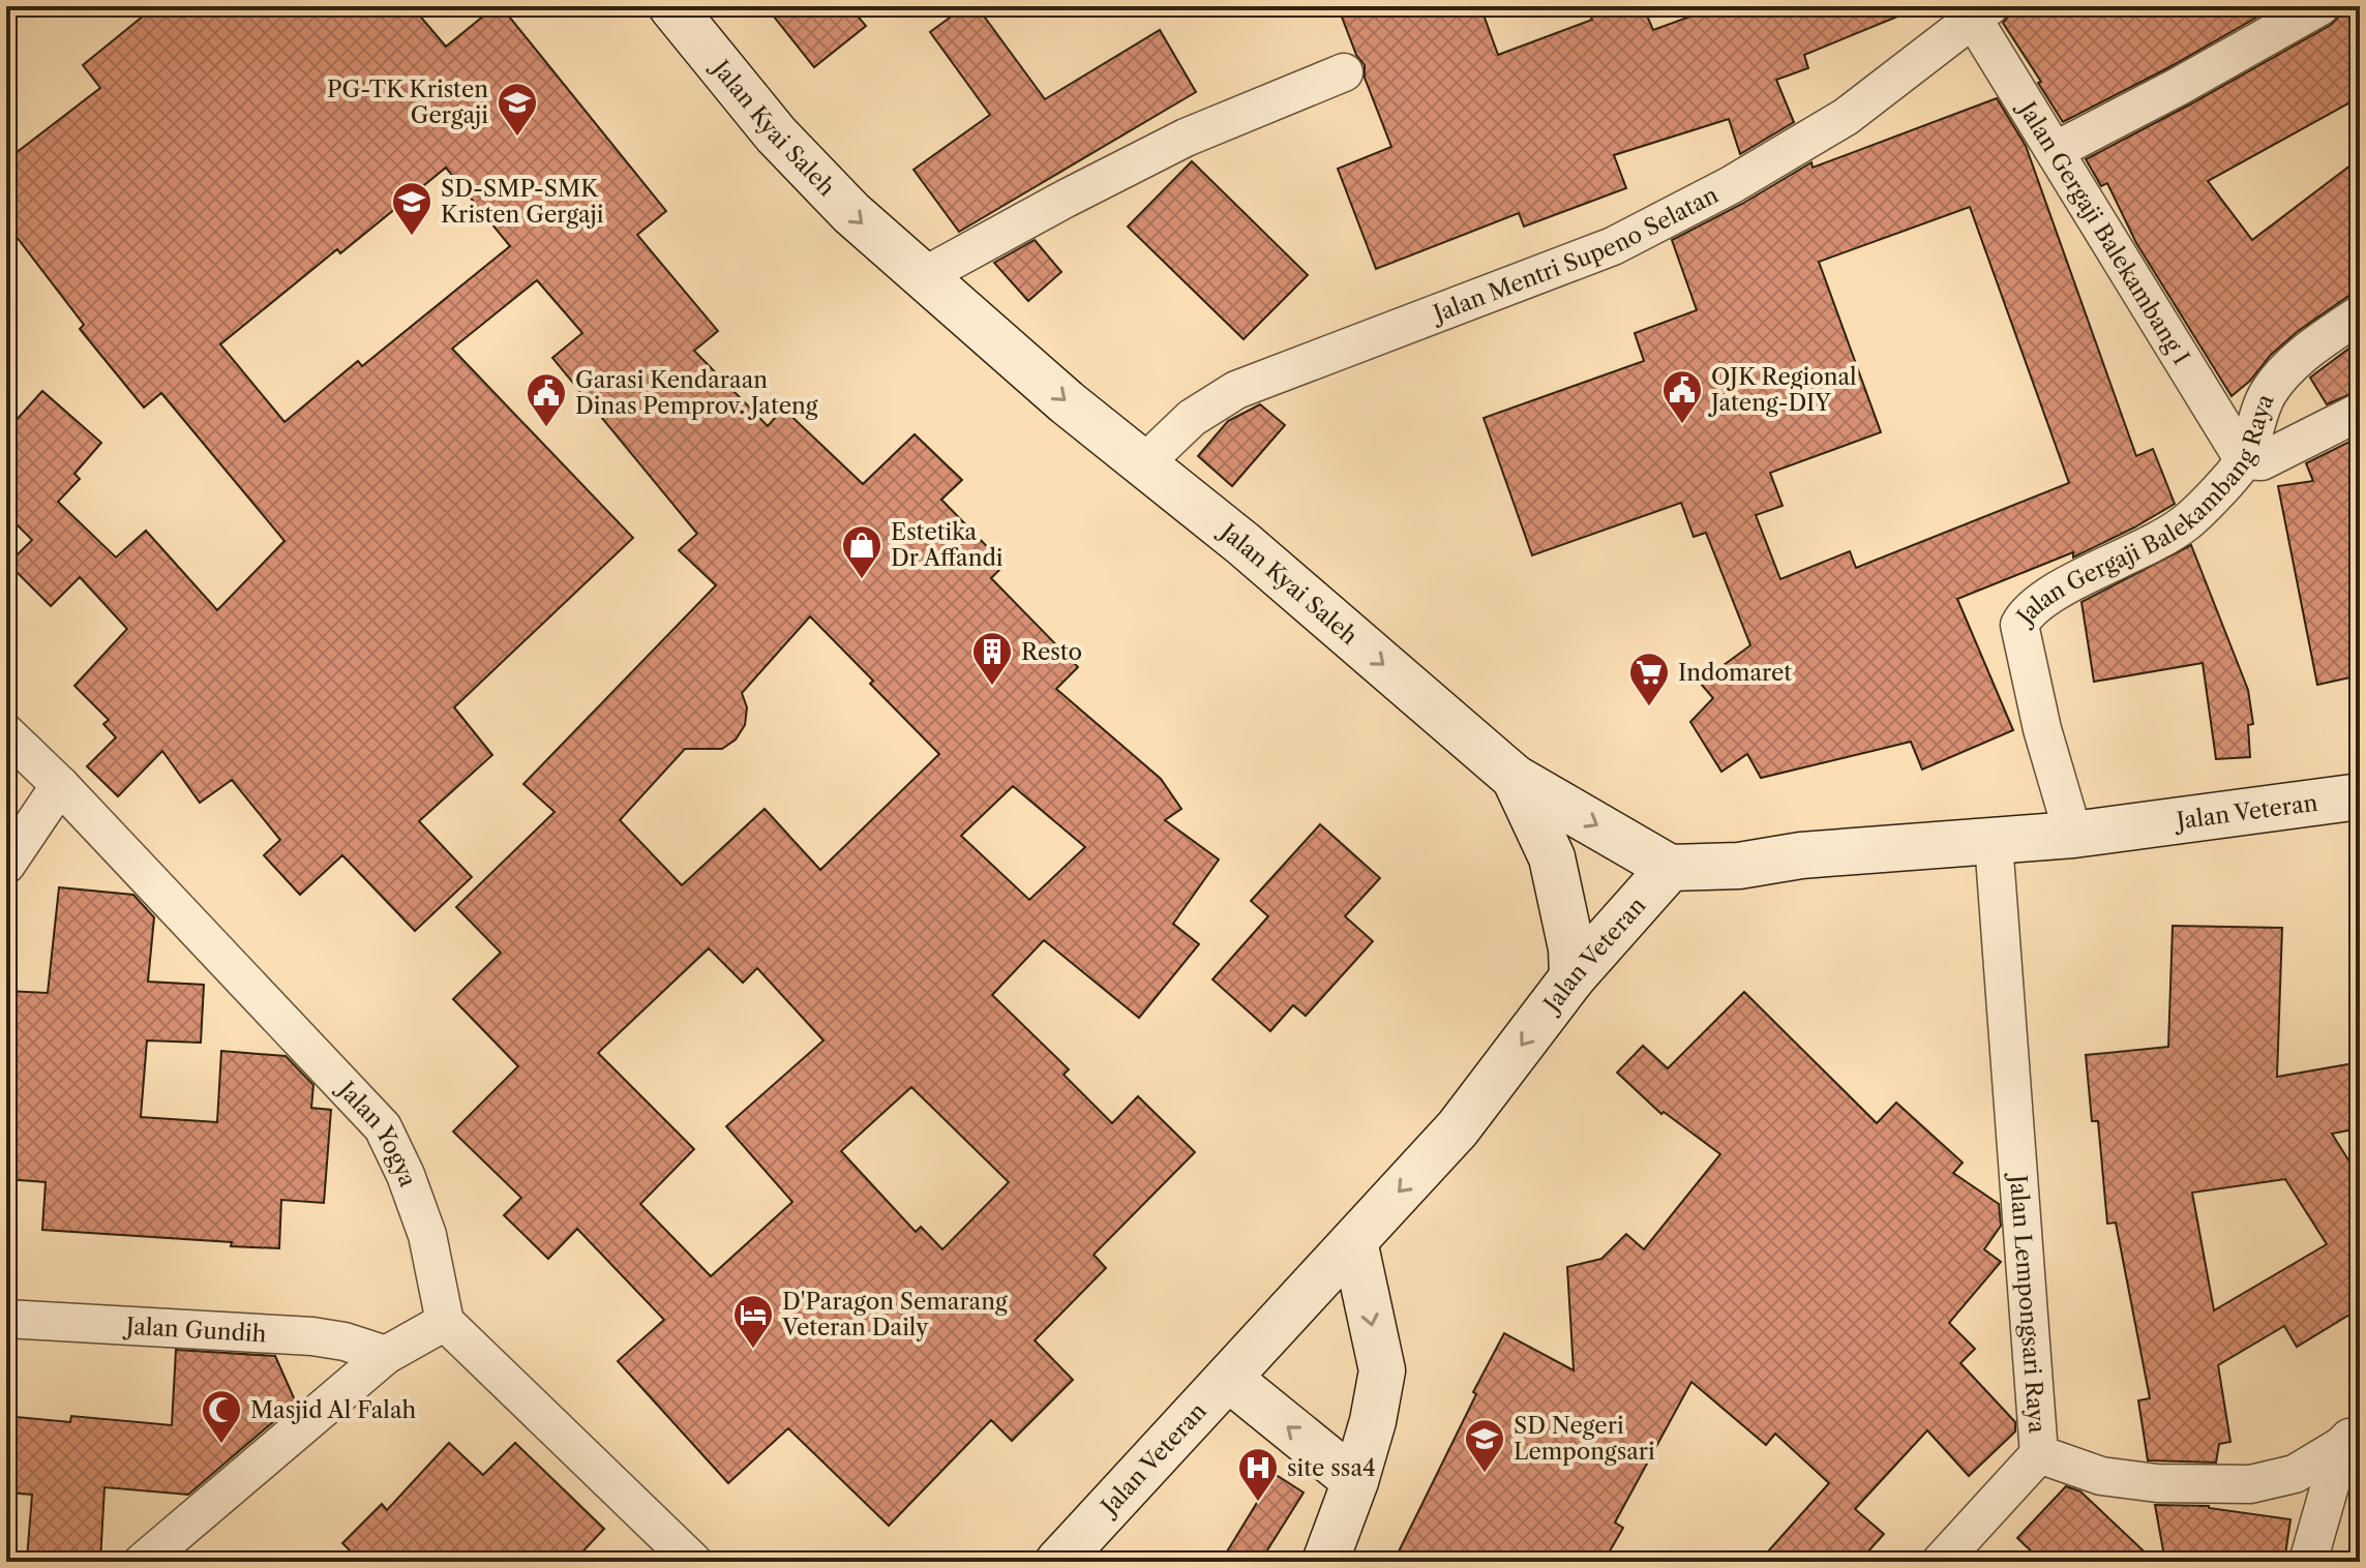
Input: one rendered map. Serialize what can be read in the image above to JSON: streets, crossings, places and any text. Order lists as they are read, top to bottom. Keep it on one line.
{"streets":{"main road":["Jalan Kyai Saleh","Jalan Veteran"],"street":["Jalan Gergaji Balekambang I","Jalan Mentri Supeno Selatan","Jalan Gergaji Balekambang Raya","Jalan Yogya","Jalan Lempongsari Raya","Jalan Gundih"]},"crossings":[["Jalan Kyai Saleh","Jalan Mentri Supeno Selatan"],["Jalan Kyai Saleh","Jalan Veteran"],["Jalan Gergaji Balekambang I","Jalan Mentri Supeno Selatan"],["Jalan Gergaji Balekambang I","Jalan Gergaji Balekambang Raya"],["Jalan Gergaji Balekambang Raya","Jalan Veteran"],["Jalan Veteran","Jalan Lempongsari Raya"]],"one_way":["Jalan Kyai Saleh"],"places":{"school or university":["PG-TK Kristen Gergaji","SD-SMP-SMK Kristen Gergaji","SD Negeri Lempongsari"],"public building":["OJK Regional Jateng-DIY","Garasi Kendaraan Dinas Pemprov. Jateng"],"shop":["Estetika Dr Affandi"],"building":["Resto"],"supermarket":["Indomaret"],"hotel":["D'Paragon Semarang Veteran Daily"],"mosque":["Masjid Al Falah"],"hospital":["site ssa4"]}}
